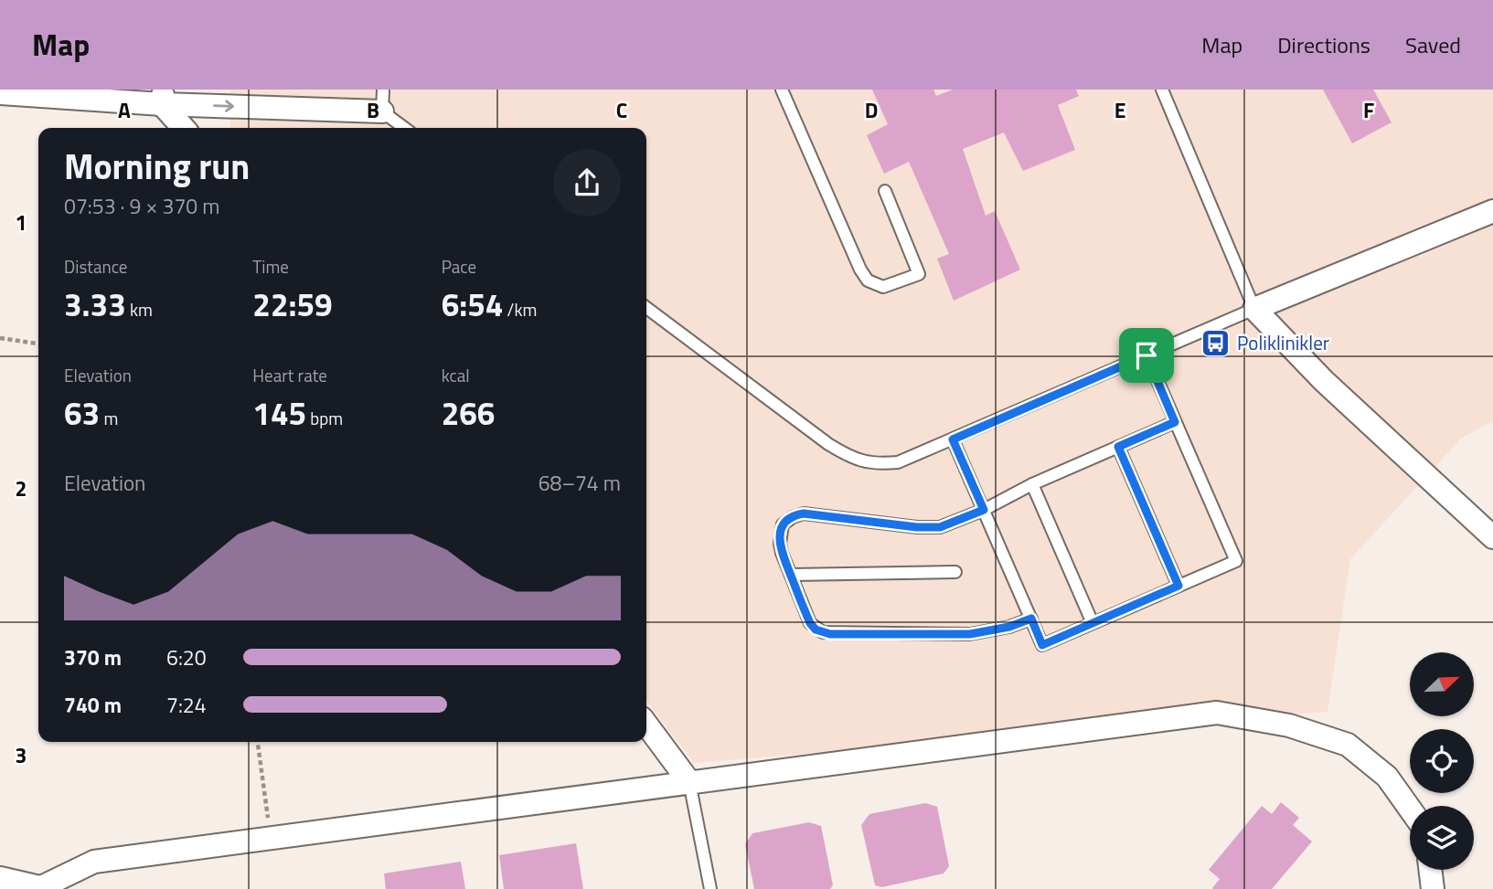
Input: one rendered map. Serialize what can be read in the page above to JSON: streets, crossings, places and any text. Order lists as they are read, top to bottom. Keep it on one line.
{"places":{"bus stop":["Poliklinikler"]},"north":"top right","page":{"header":"Map","nav":["Map","Directions","Saved"],"heading":["Morning run","07:53 · 9 × 370 m"],"stats":[["Distance","3.33 km"],["Time","22:59"],["Pace","6:54 /km"],["Elevation","63 m"],["Heart rate","145 bpm"],["kcal","266"]],"chart":["Elevation","68–74 m"],"list":[{"name":"370 m","note":"6:20"},{"name":"740 m","note":"7:24"}]},"grid":{"columns":["A","B","C","D","E","F"],"rows":["1","2","3"]}}
